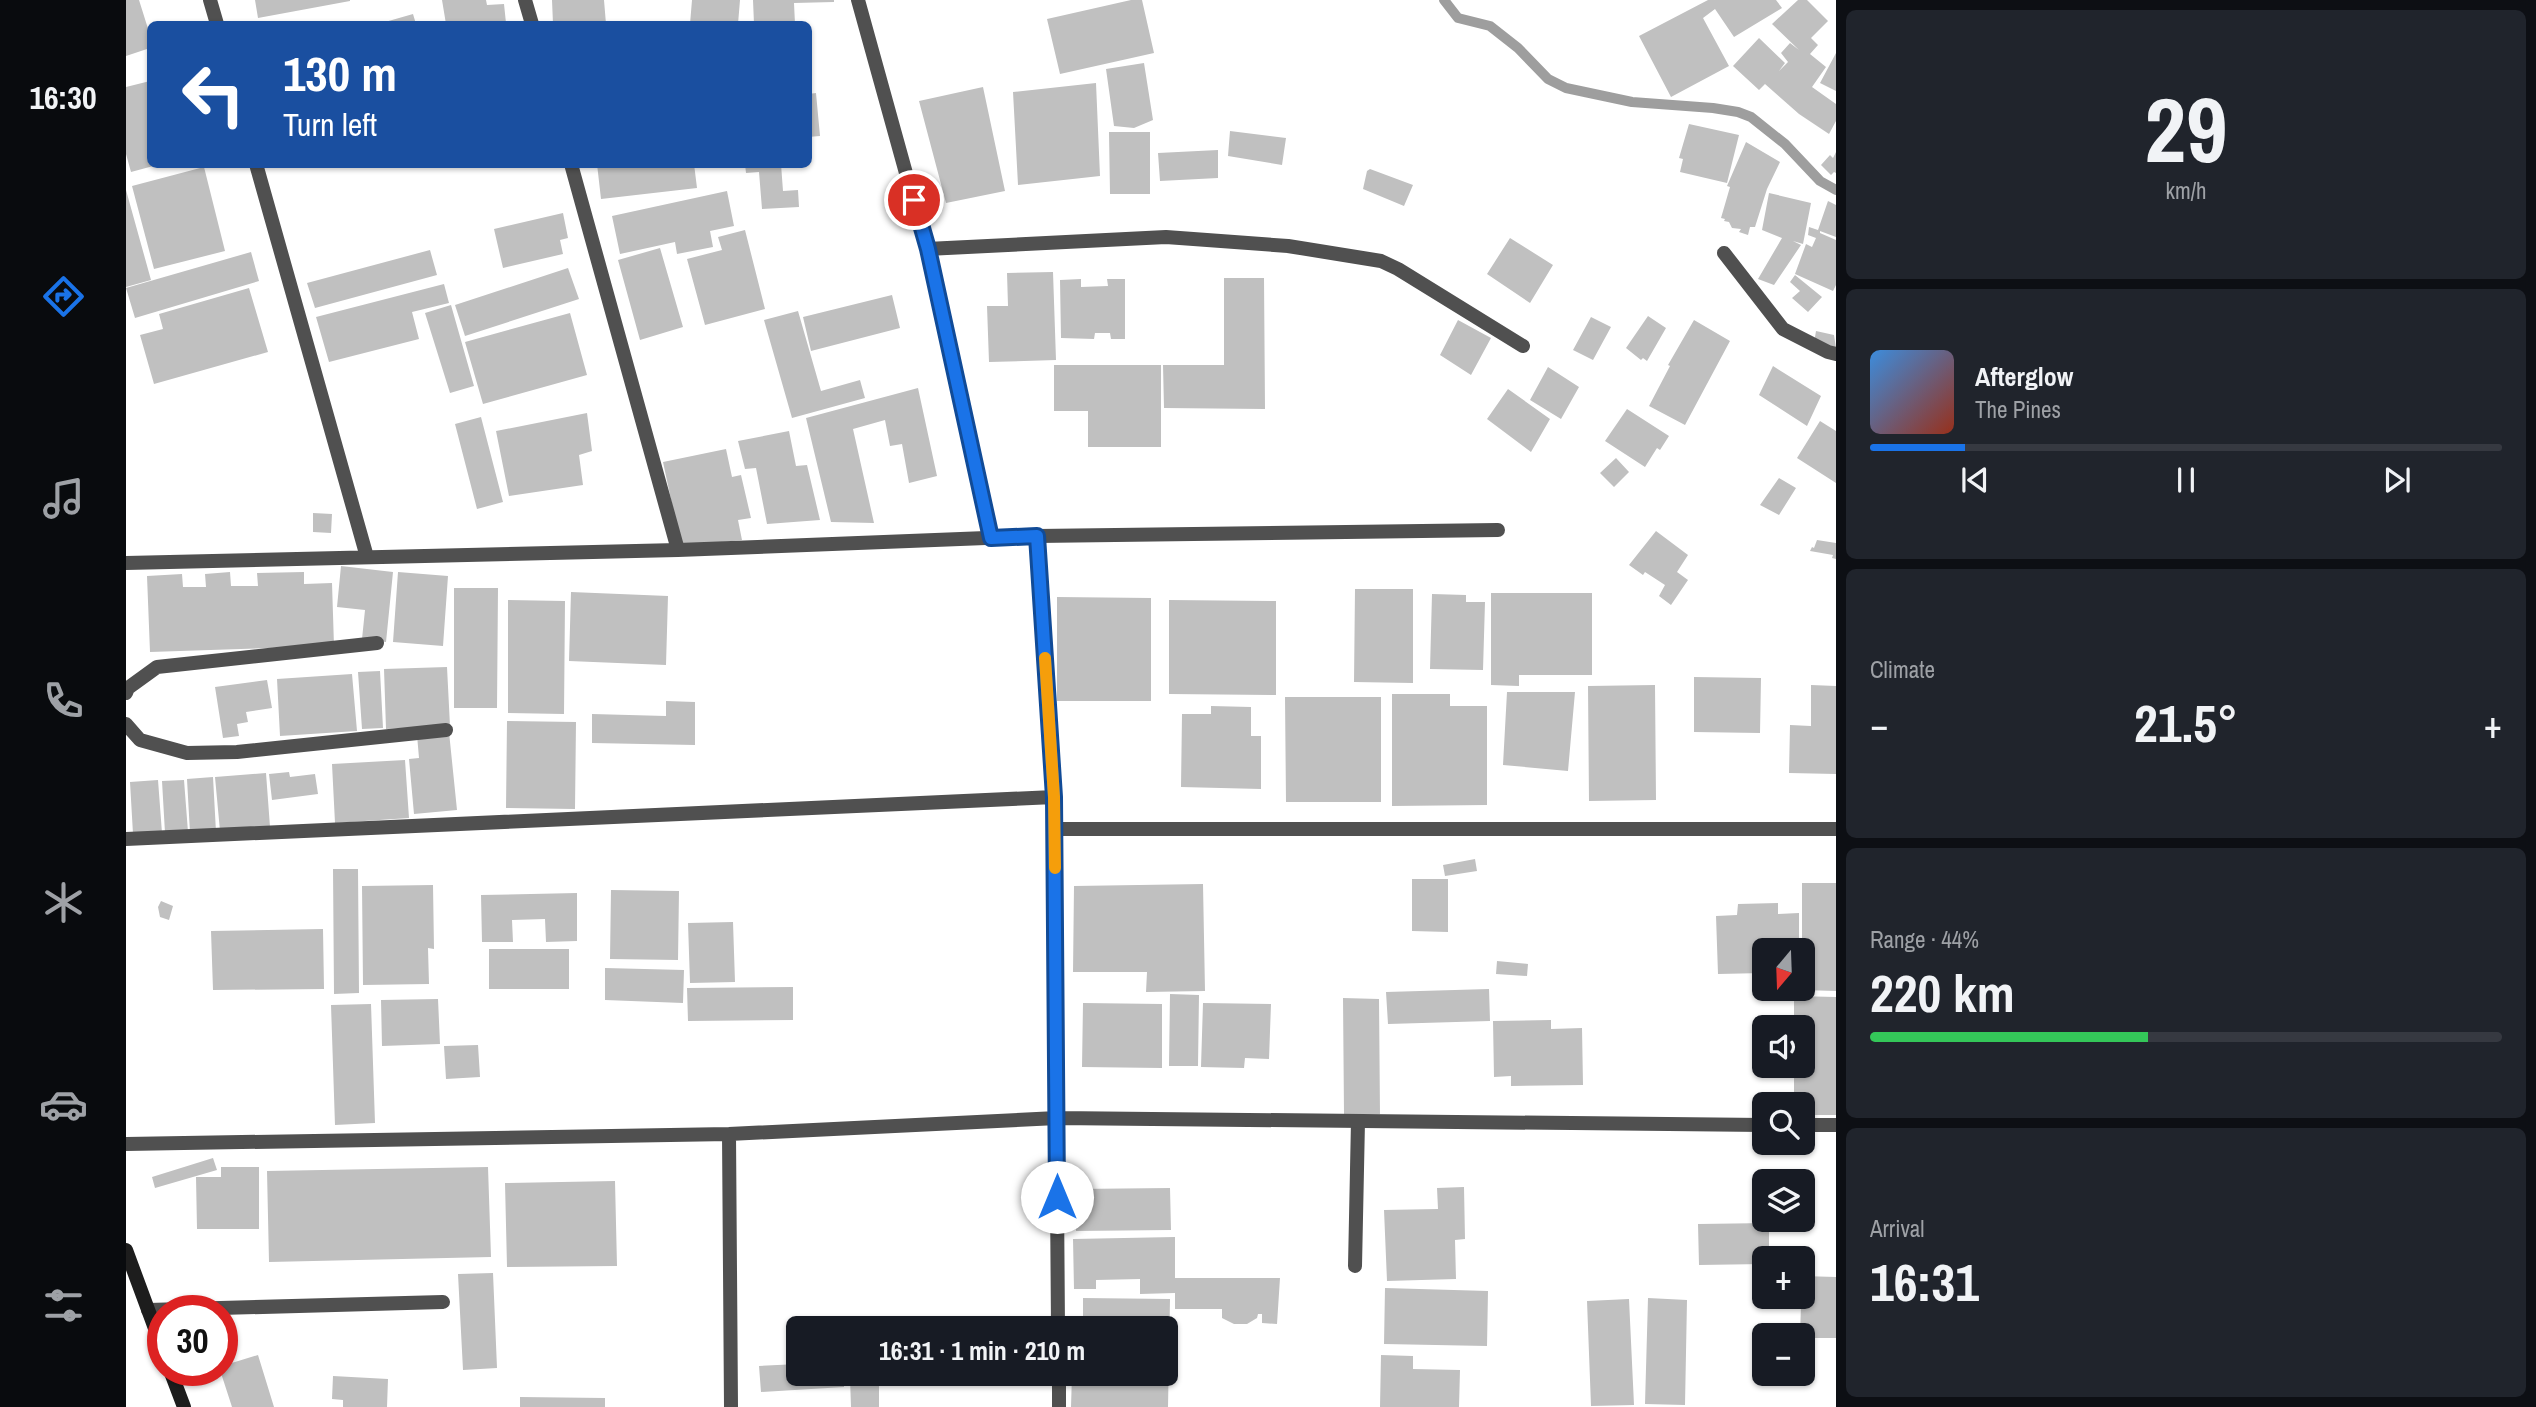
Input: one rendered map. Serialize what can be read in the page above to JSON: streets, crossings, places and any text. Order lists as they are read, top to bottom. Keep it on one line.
{"north":"bottom","page":{"tabs":"16:30","tile":[["29","km/h"],"Climate",["Range · 44%","220 km"],["Arrival","16:31"]],"turn":["130 m","Turn left"],"song":["Afterglow","The Pines"],"heat":["−","21.5°","+"],"map_buttons":["+","−"],"limit":"30","trip":"16:31 · 1 min · 210 m"}}
